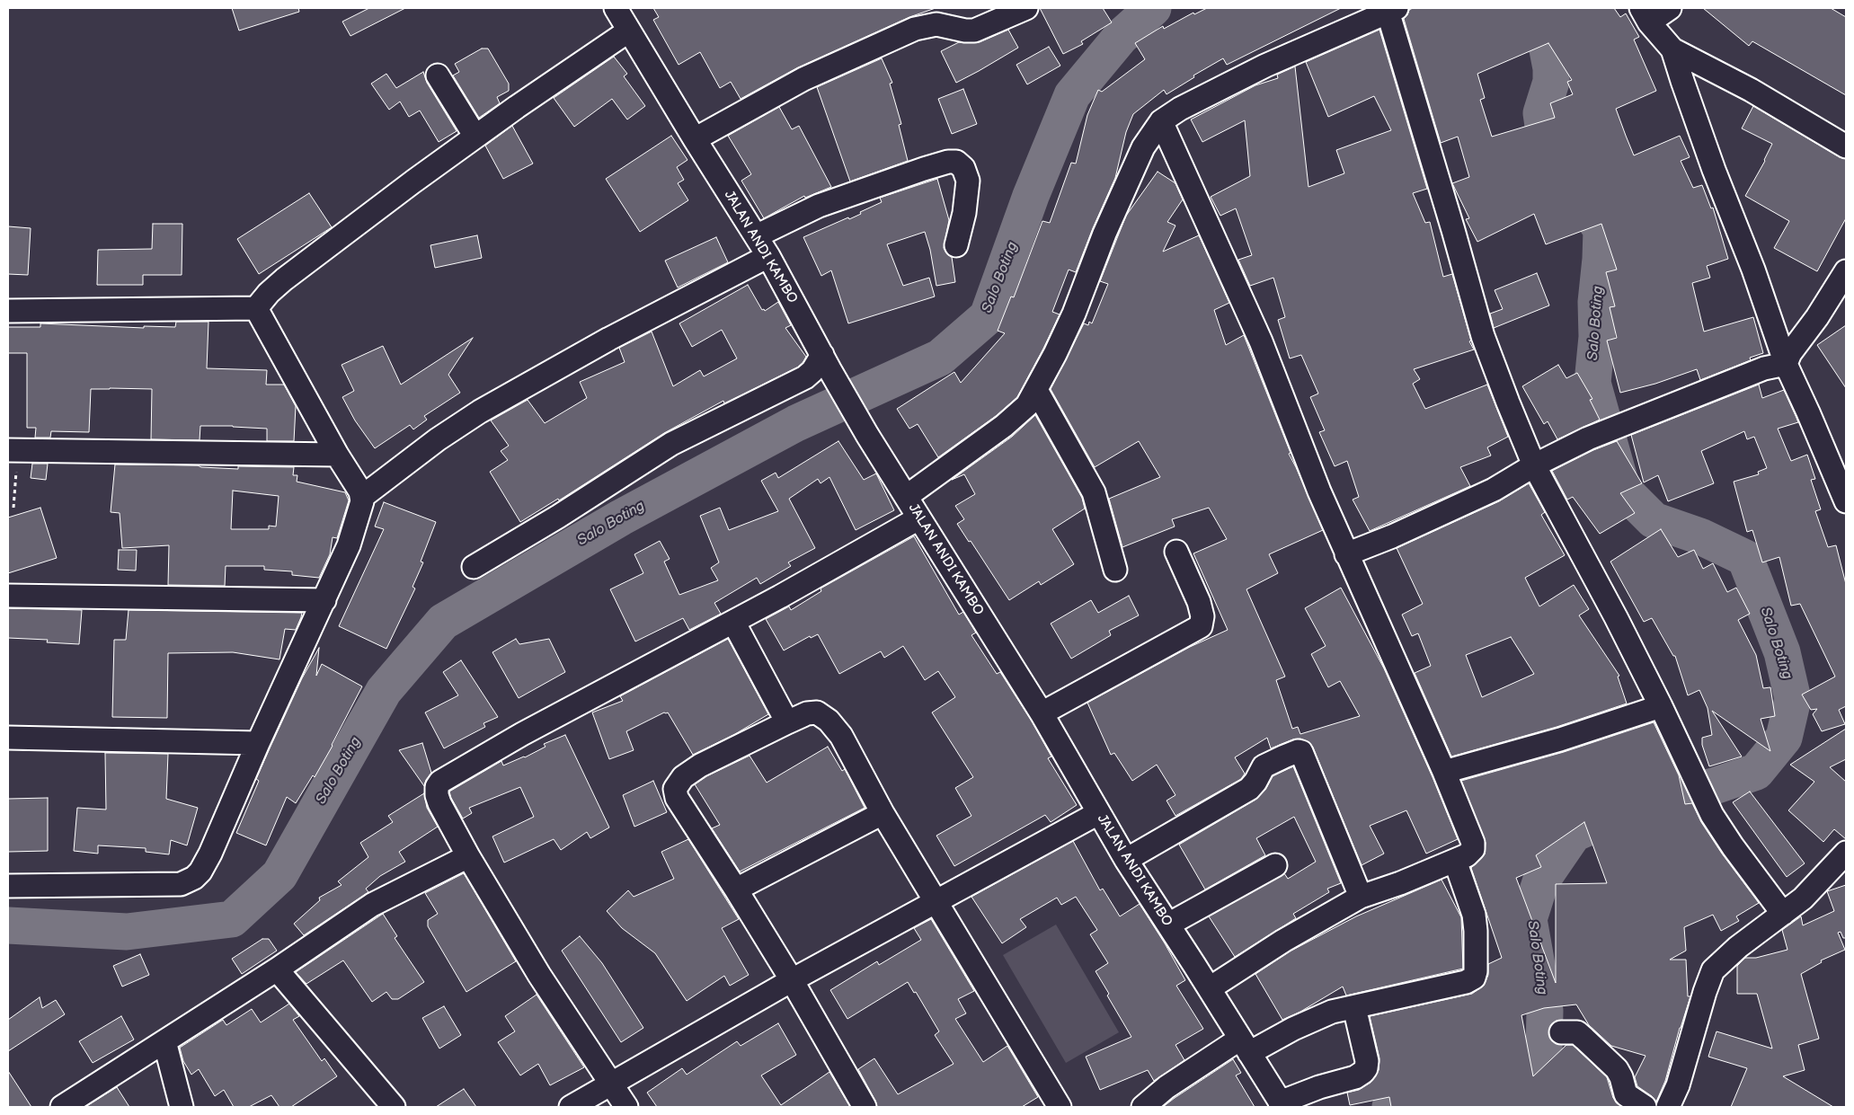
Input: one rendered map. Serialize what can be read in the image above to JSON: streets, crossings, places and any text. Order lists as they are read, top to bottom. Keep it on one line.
{"streets":{"street":["JALAN ANDI KAMBO"]},"water":["Salo Boting"]}
